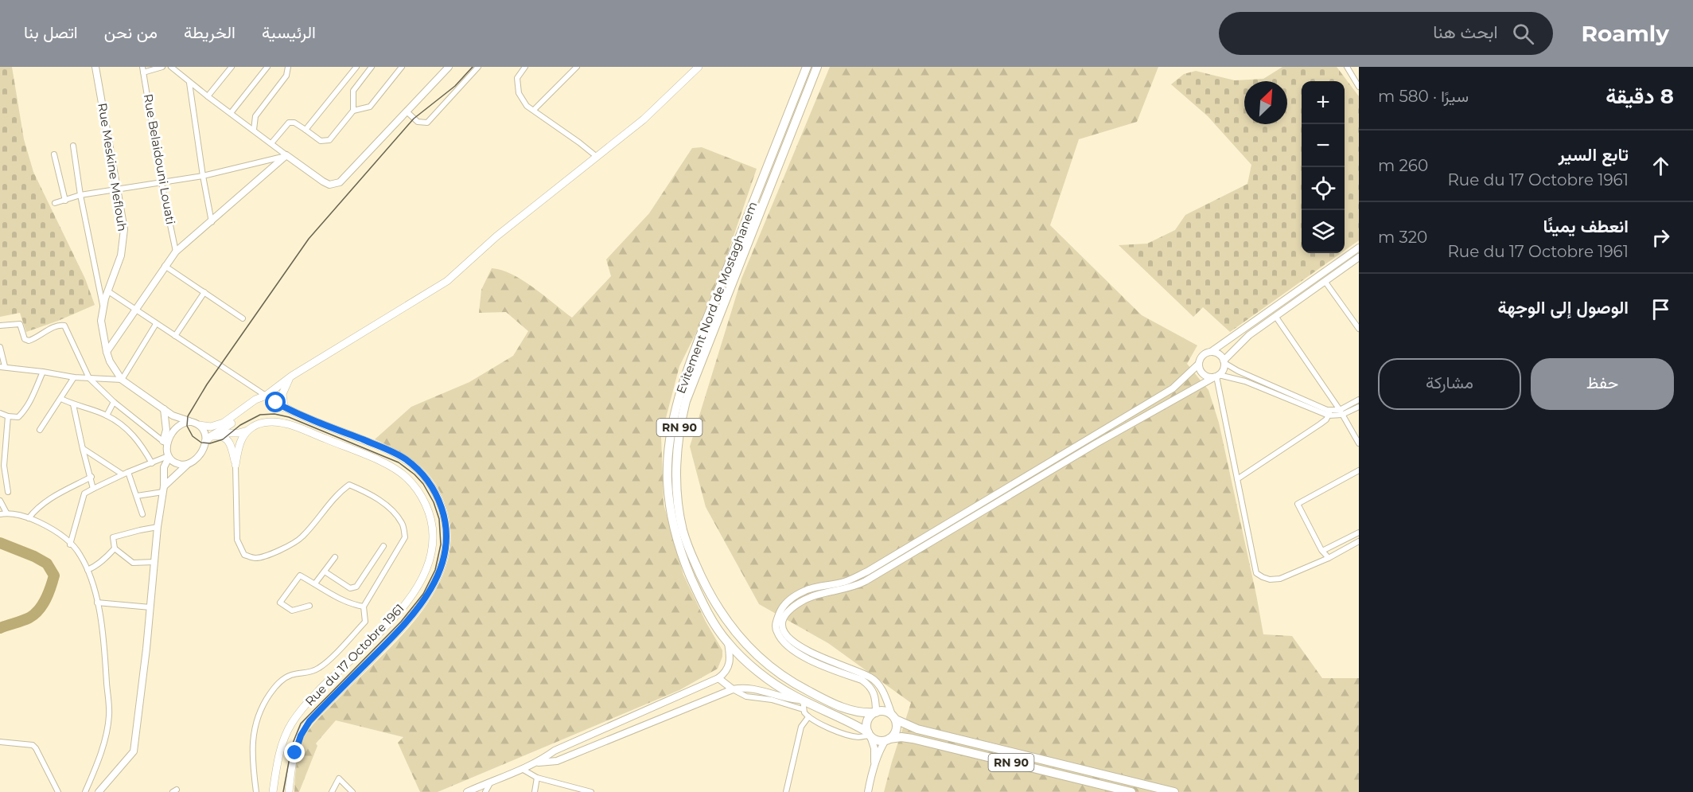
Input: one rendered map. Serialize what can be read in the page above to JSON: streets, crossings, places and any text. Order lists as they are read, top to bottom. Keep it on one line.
{"streets":{"highway":["Evitement Nord de Mostaghanem","RN 90"],"main road":["Rue Meskine Meflouh","Rue du 17 Octobre 1961"],"street":["Rue Belaidouni Louati"]},"crossings":[["Rue Meskine Meflouh","Rue du 17 Octobre 1961"],["Evitement Nord de Mostaghanem","RN 90"]],"north":"top right","page":{"header":"Roamly","search":"ابحث هنا","nav":["الرئيسية","الخريطة","من نحن","اتصل بنا"],"heading":["8 دقيقة","سيرًا · 580 m"],"map_buttons":["+","−"],"list":[["تابع السير","Rue du 17 Octobre 1961","260 m"],["انعطف يمينًا","Rue du 17 Octobre 1961","320 m"],"الوصول إلى الوجهة"],"buttons":["حفظ","مشاركة"]}}
